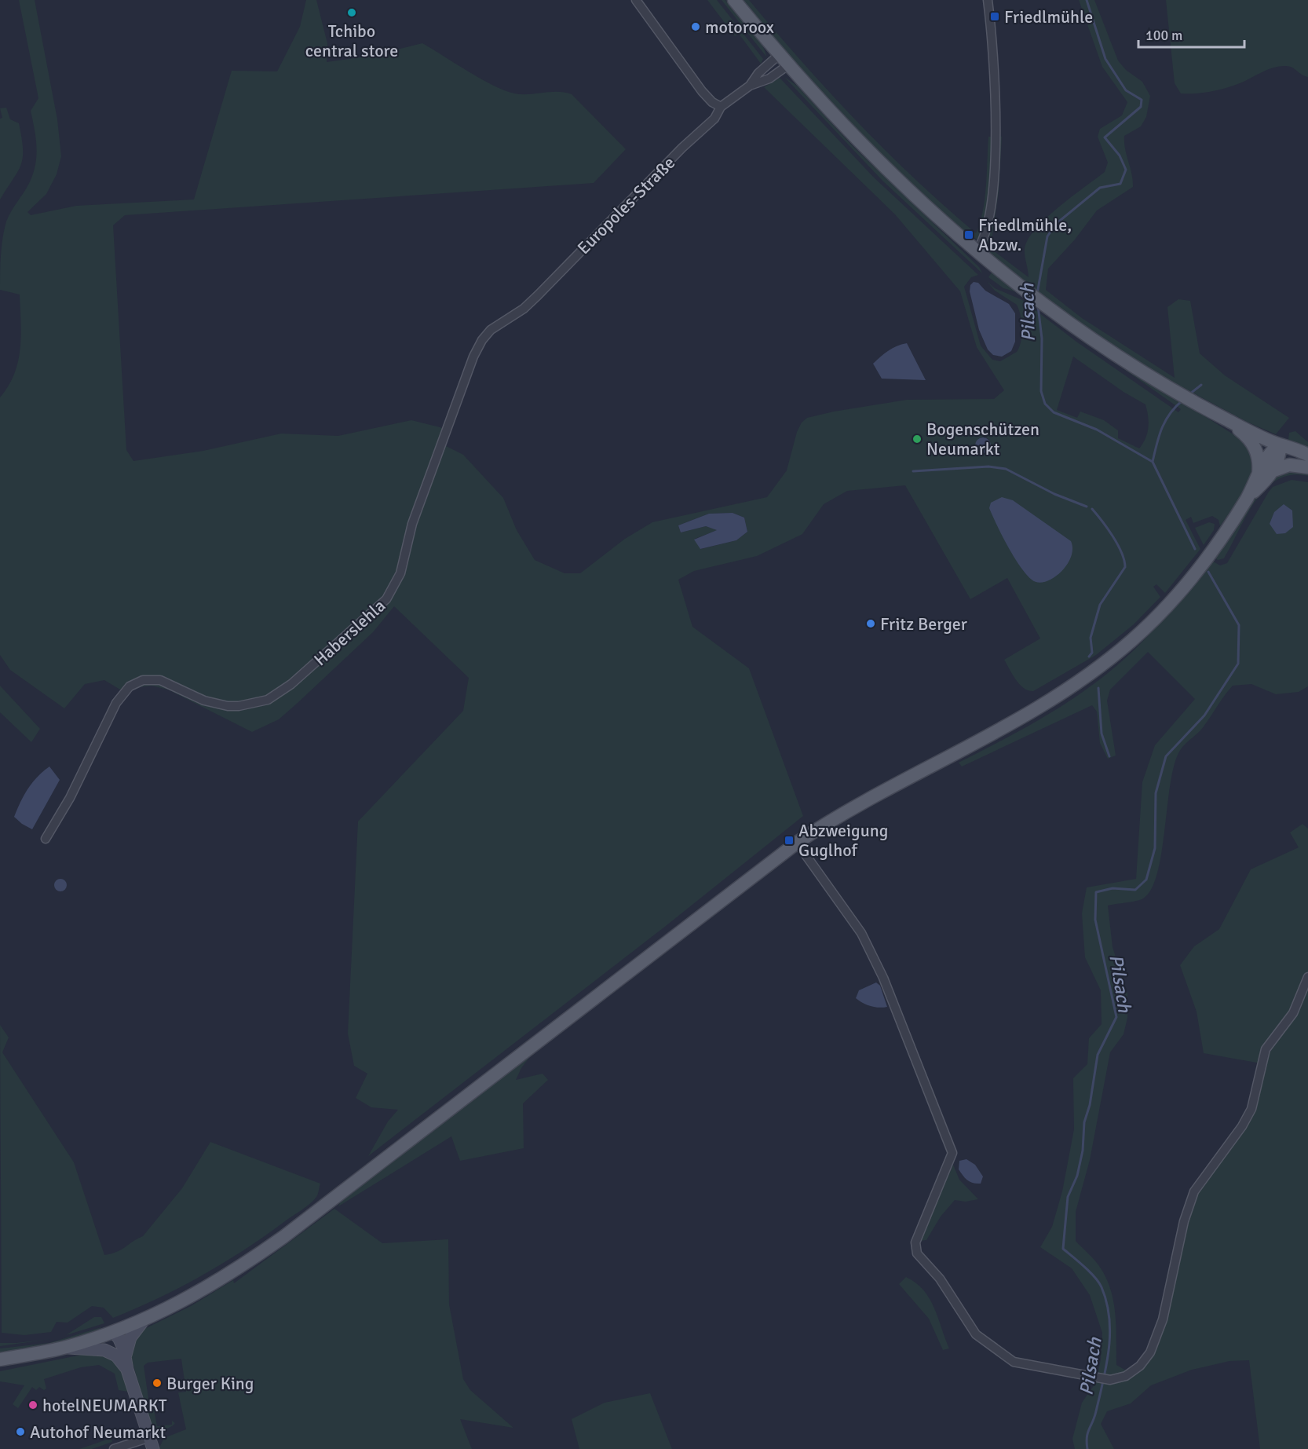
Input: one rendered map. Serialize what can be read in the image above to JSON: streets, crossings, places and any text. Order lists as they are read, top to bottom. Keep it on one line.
{"streets":{"street":["Europoles-Straße","Haberslehla"]},"crossings":[["Europoles-Straße","Haberslehla"]],"water":["Pilsach"],"places":{"other":["Tchibo central store","motoroox","Bogenschützen Neumarkt","Fritz Berger","Burger King","hotelNEUMARKT","Autohof Neumarkt"],"transit":["Friedlmühle","Friedlmühle, Abzw.","Abzweigung Guglhof"]},"scale_bar":"100 m"}
